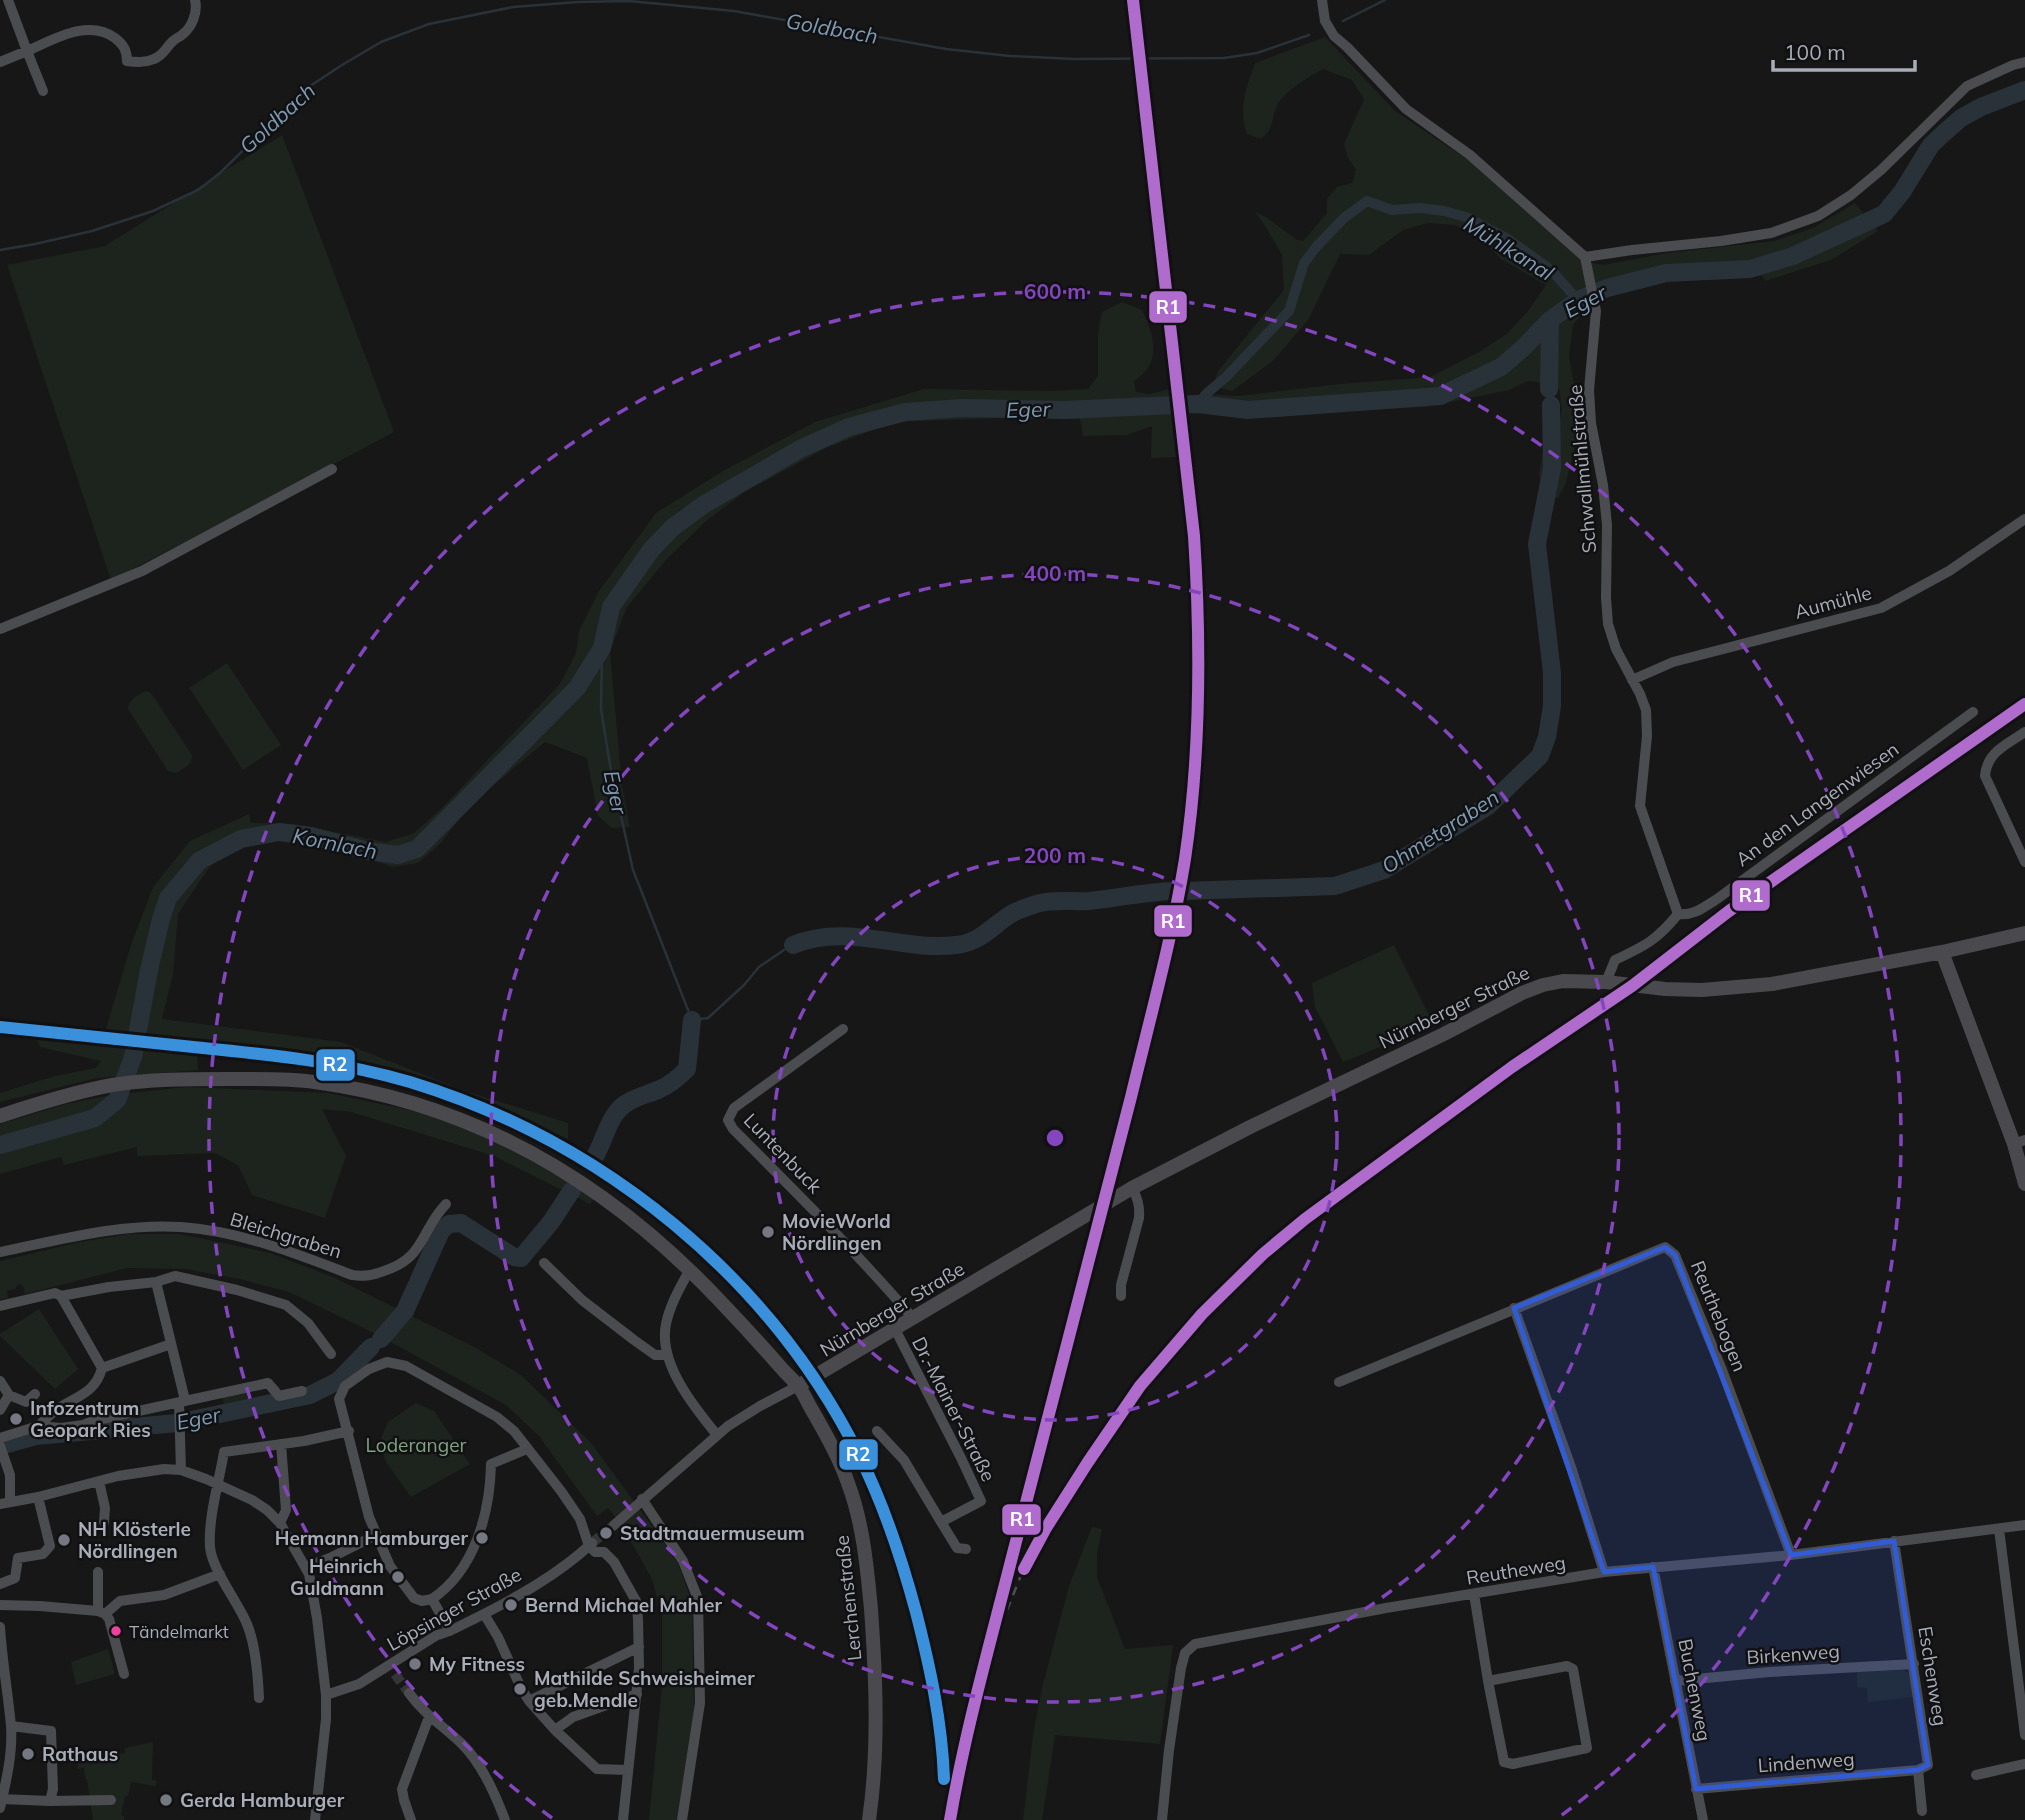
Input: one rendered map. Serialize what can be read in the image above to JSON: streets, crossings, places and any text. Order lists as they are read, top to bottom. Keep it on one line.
{"streets":{"main road":["Nürnberger Straße","Lerchenstraße"],"street":["Schwallmühlstraße","Aumühle","An den Langenwiesen","Luntenbuck","Bleichgraben","Reuthebogen","Dr.-Mainer-Straße","Reutheweg","Löpsinger Straße","Birkenweg","Eschenweg","Buchenweg","Lindenweg"]},"crossings":[["Schwallmühlstraße","Aumühle"],["Schwallmühlstraße","An den Langenwiesen"],["Nürnberger Straße","Luntenbuck"],["Nürnberger Straße","Dr.-Mainer-Straße"],["Nürnberger Straße","Lerchenstraße"],["Reuthebogen","Reutheweg"],["Reutheweg","Eschenweg"],["Reutheweg","Buchenweg"],["Birkenweg","Eschenweg"],["Birkenweg","Buchenweg"],["Eschenweg","Lindenweg"],["Buchenweg","Lindenweg"]],"water":["Goldbach","Mühlkanal","Eger","Ohmetgraben","Kornlach"],"parks":["Loderanger"],"places":["MovieWorld Nördlingen","Infozentrum Geopark Ries","Stadtmauermuseum","Hermann Hamburger","NH Klösterle Nördlingen","Heinrich Guldmann","Bernd Michael Mahler","Tändelmarkt","My Fitness","Mathilde Schweisheimer geb.Mendle","Rathaus","Gerda Hamburger"],"lines":["transit line R1","transit line R2"],"scale_bar":"100 m","rings":["600 m","400 m","200 m"]}
